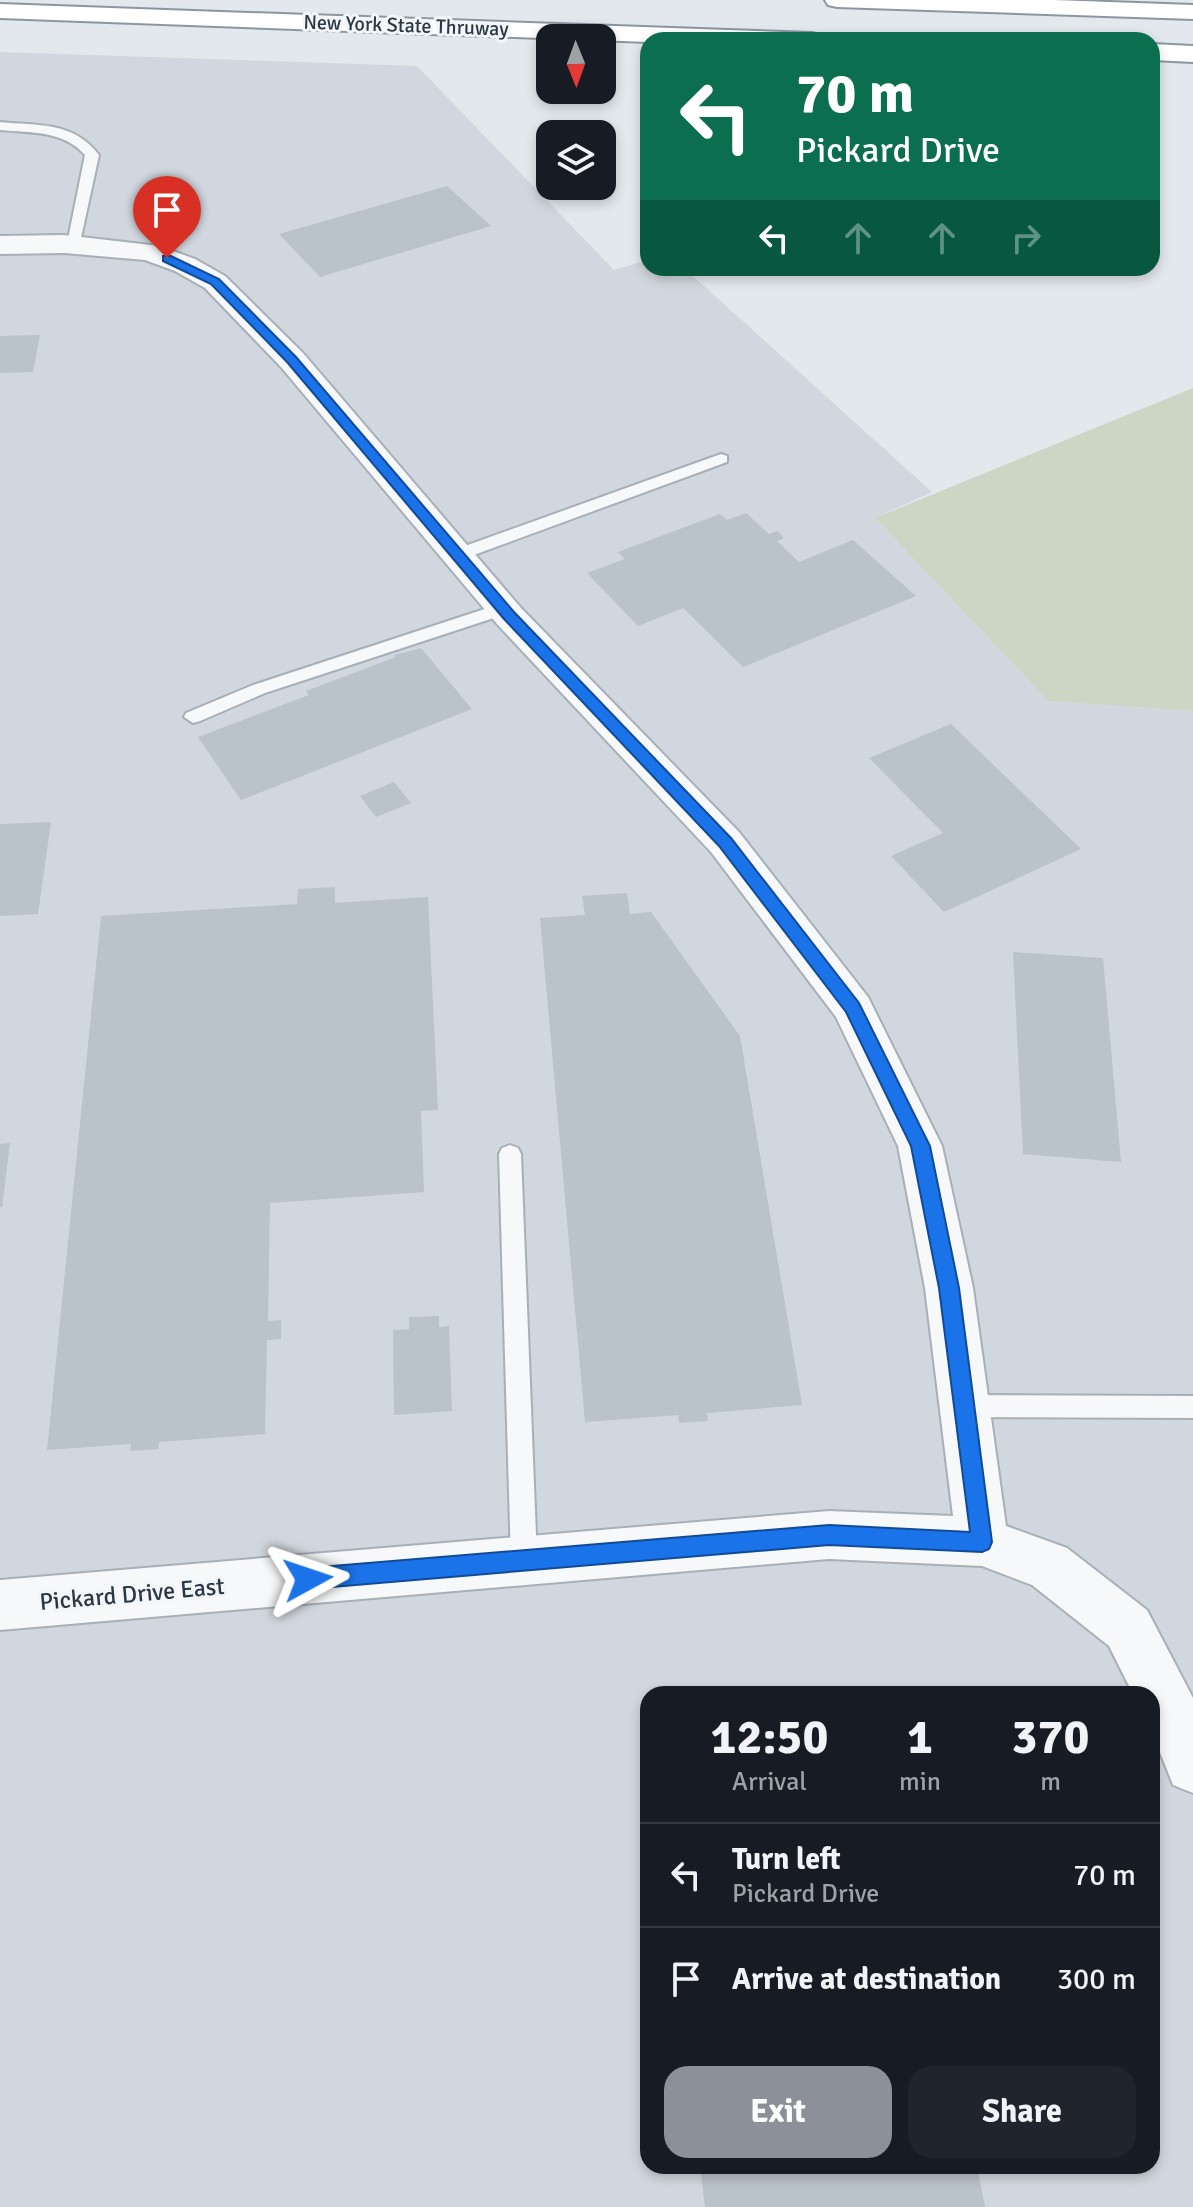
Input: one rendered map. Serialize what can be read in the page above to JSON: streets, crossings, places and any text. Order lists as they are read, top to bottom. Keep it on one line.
{"streets":{"highway":["New York State Thruway"],"street":["Pickard Drive East"]},"north":"bottom","page":{"turn":["70 m","Pickard Drive"],"eta":["12:50","Arrival","1","min","370","m"],"list":[{"name":"Turn left","note":"Pickard Drive","value":"70 m"},{"name":"Arrive at destination","value":"300 m"}],"buttons":["Exit","Share"]}}
